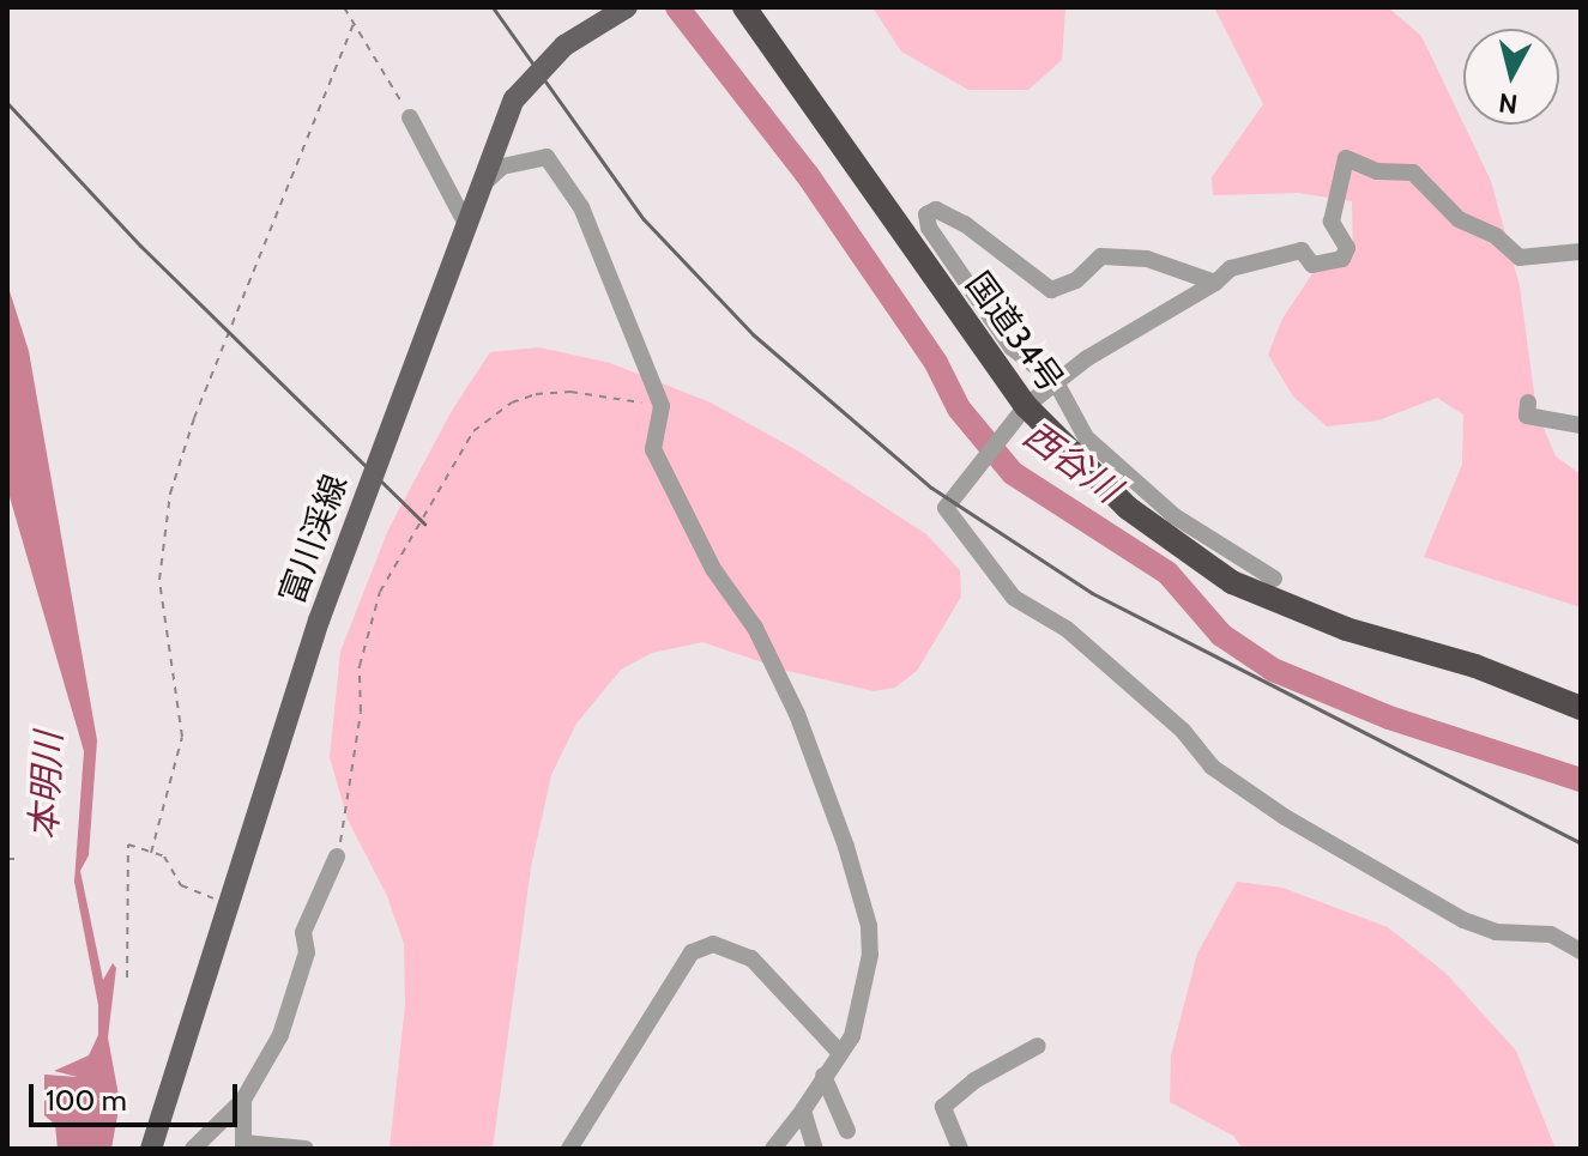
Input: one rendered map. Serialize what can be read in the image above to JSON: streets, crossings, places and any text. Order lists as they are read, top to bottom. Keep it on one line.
{"streets":{"highway":["国道34号"],"main road":["富川渓線"]},"water":["西谷川","本明川"],"scale_bar":"100 m","north":"bottom"}
